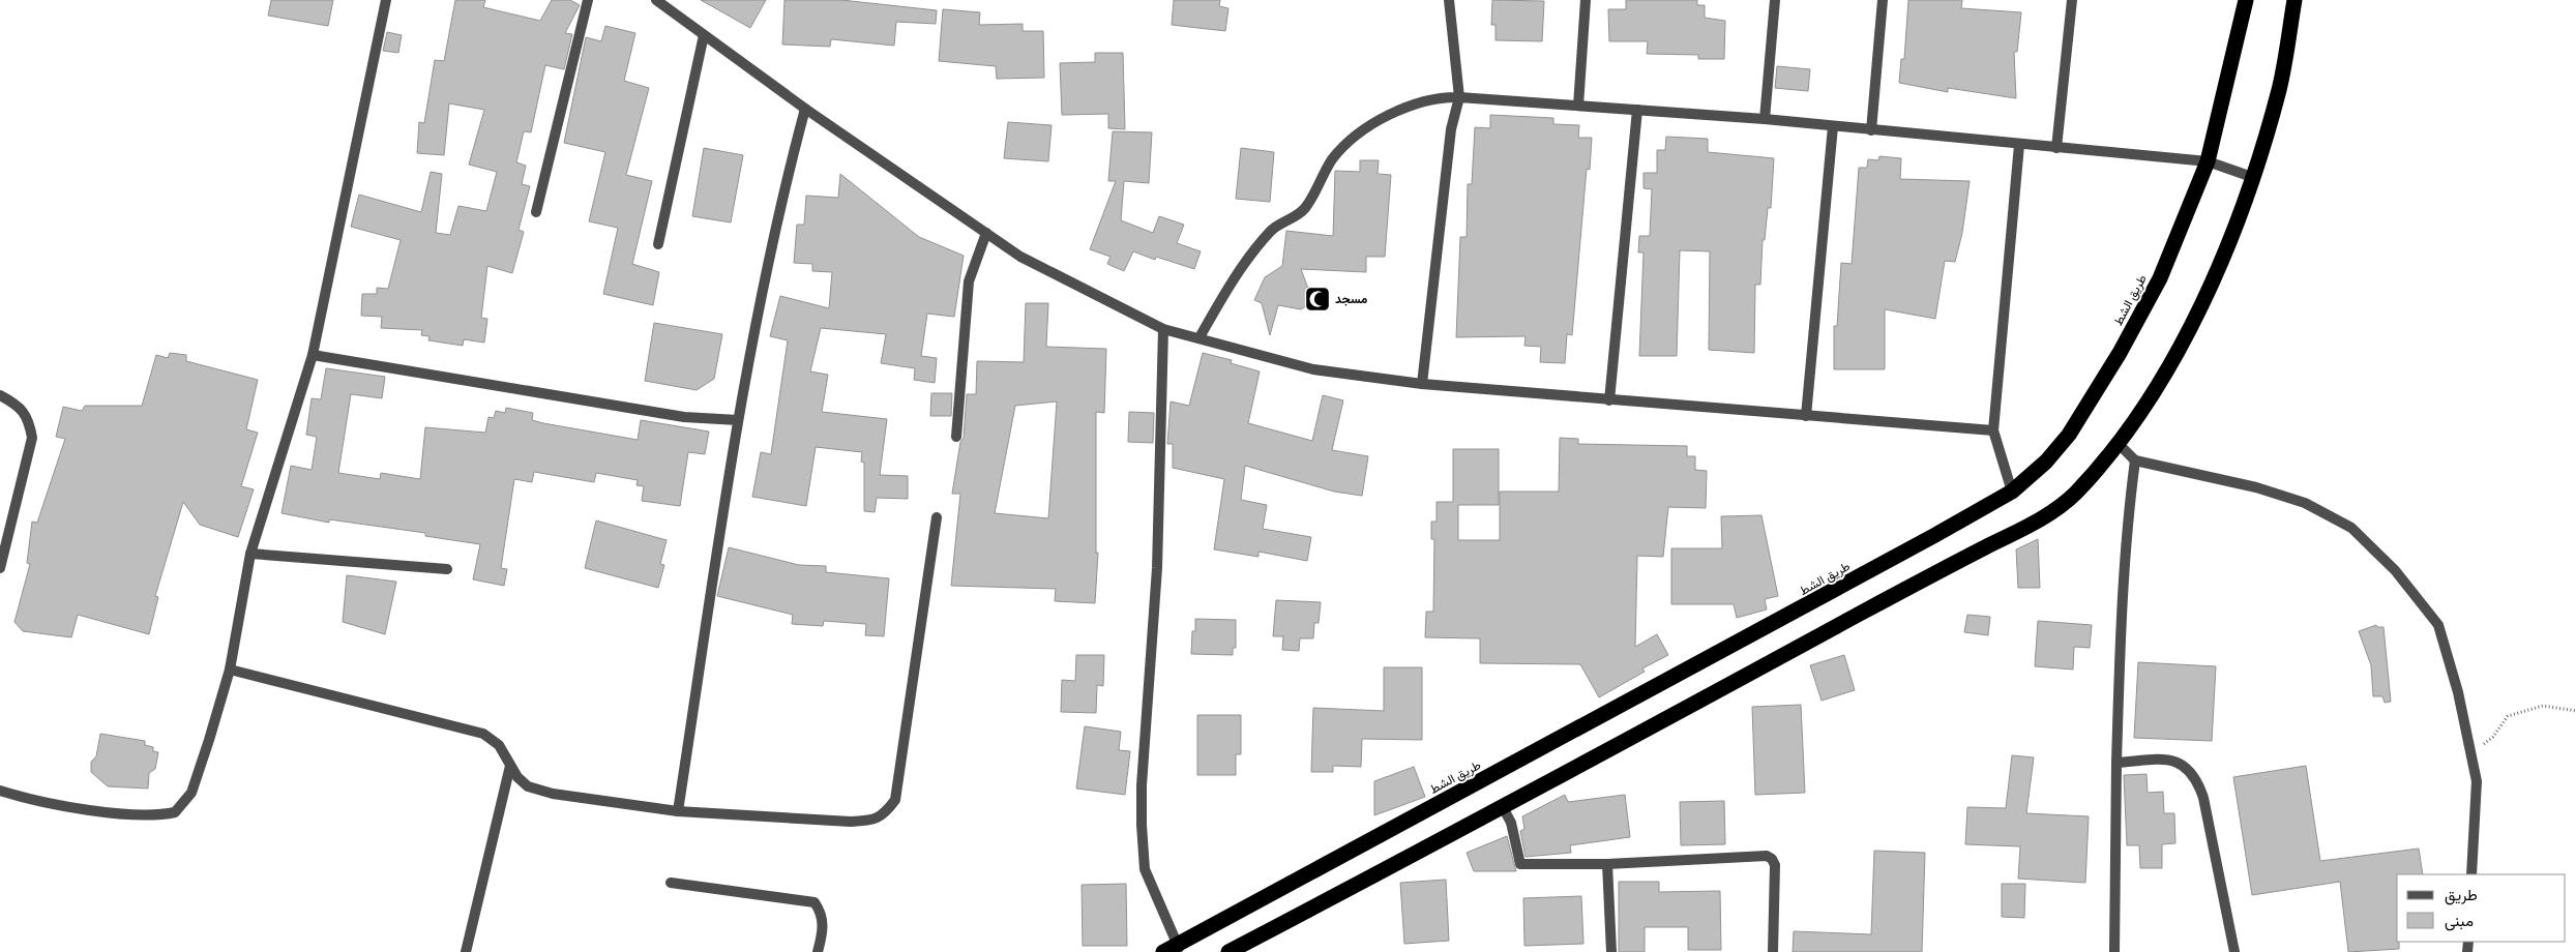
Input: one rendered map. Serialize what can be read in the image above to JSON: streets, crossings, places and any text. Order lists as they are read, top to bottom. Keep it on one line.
{"streets":{"highway":["طريق الشط"]},"places":{"mosque":["مسجد"]},"legend":["طريق","مبنى"]}
